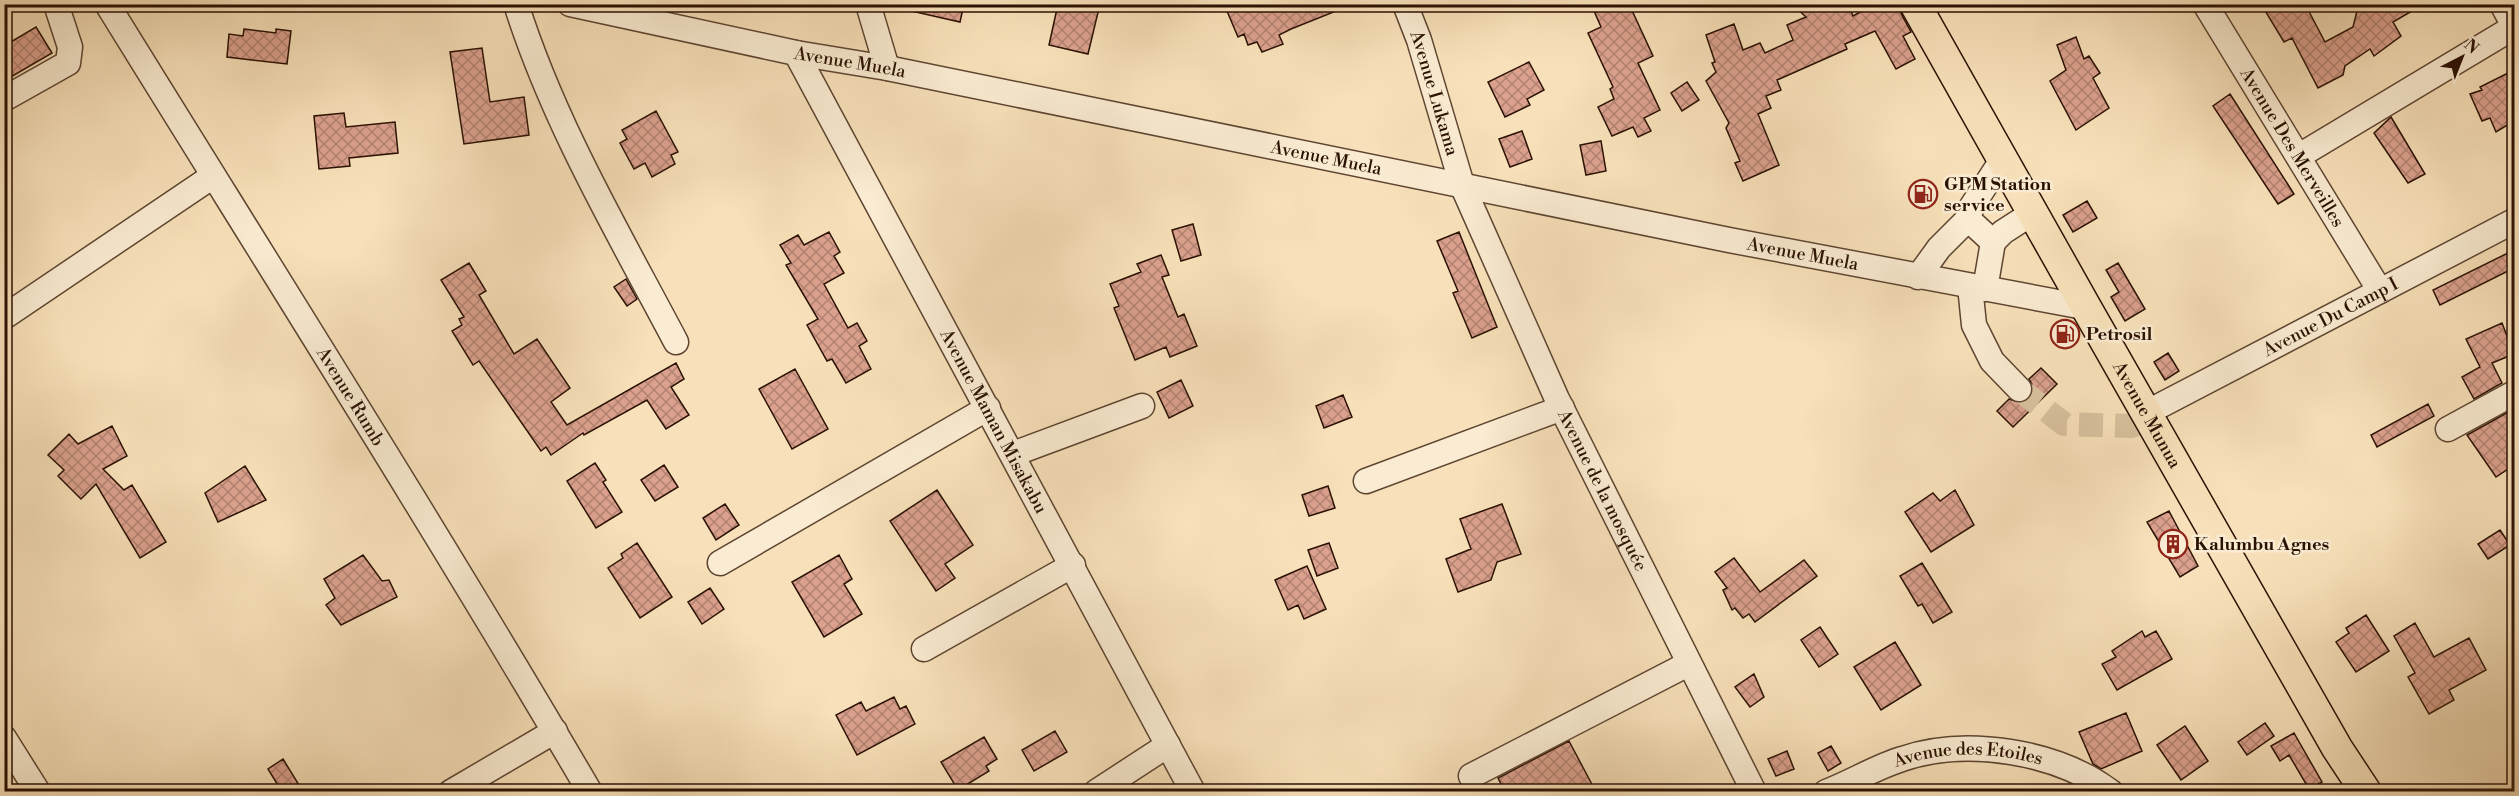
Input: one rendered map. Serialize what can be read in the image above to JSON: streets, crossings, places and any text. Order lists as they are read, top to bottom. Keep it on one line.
{"streets":{"main road":["Avenue Munua"],"street":["Avenue Muela","Avenue Lukama","Avenue Des Merveilles","Avenue Du Camp I","Avenue Rumb","Avenue Maman Misakabu","Avenue de la mosquée","Avenue des Etoiles"]},"crossings":[["Avenue Muela","Avenue Lukama"],["Avenue Muela","Avenue Munua"],["Avenue Muela","Avenue Maman Misakabu"],["Avenue Muela","Avenue de la mosquée"],["Avenue Lukama","Avenue de la mosquée"],["Avenue Des Merveilles","Avenue Du Camp I"],["Avenue Du Camp I","Avenue Munua"]],"places":{"fuel station":["GPM Station service","Petrosil"],"building":["Kalumbu Agnes"]},"north":"top right"}
